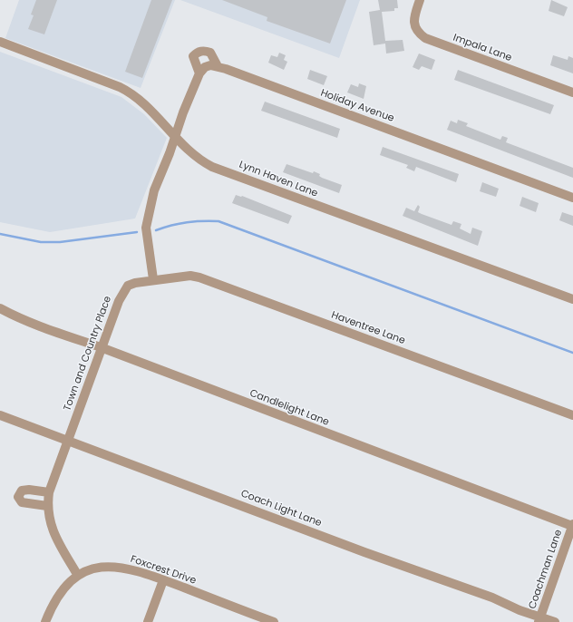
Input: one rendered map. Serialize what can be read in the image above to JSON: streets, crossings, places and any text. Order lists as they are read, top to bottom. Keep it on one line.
{"streets":{"street":["Impala Lane","Holiday Avenue","Lynn Haven Lane","Haventree Lane","Town and Country Place","Candlelight Lane","Coach Light Lane","Coachman Lane","Foxcrest Drive"]},"crossings":[["Haventree Lane","Town and Country Place"],["Town and Country Place","Candlelight Lane"],["Town and Country Place","Coach Light Lane"],["Town and Country Place","Foxcrest Drive"],["Candlelight Lane","Coachman Lane"],["Coach Light Lane","Coachman Lane"]]}
